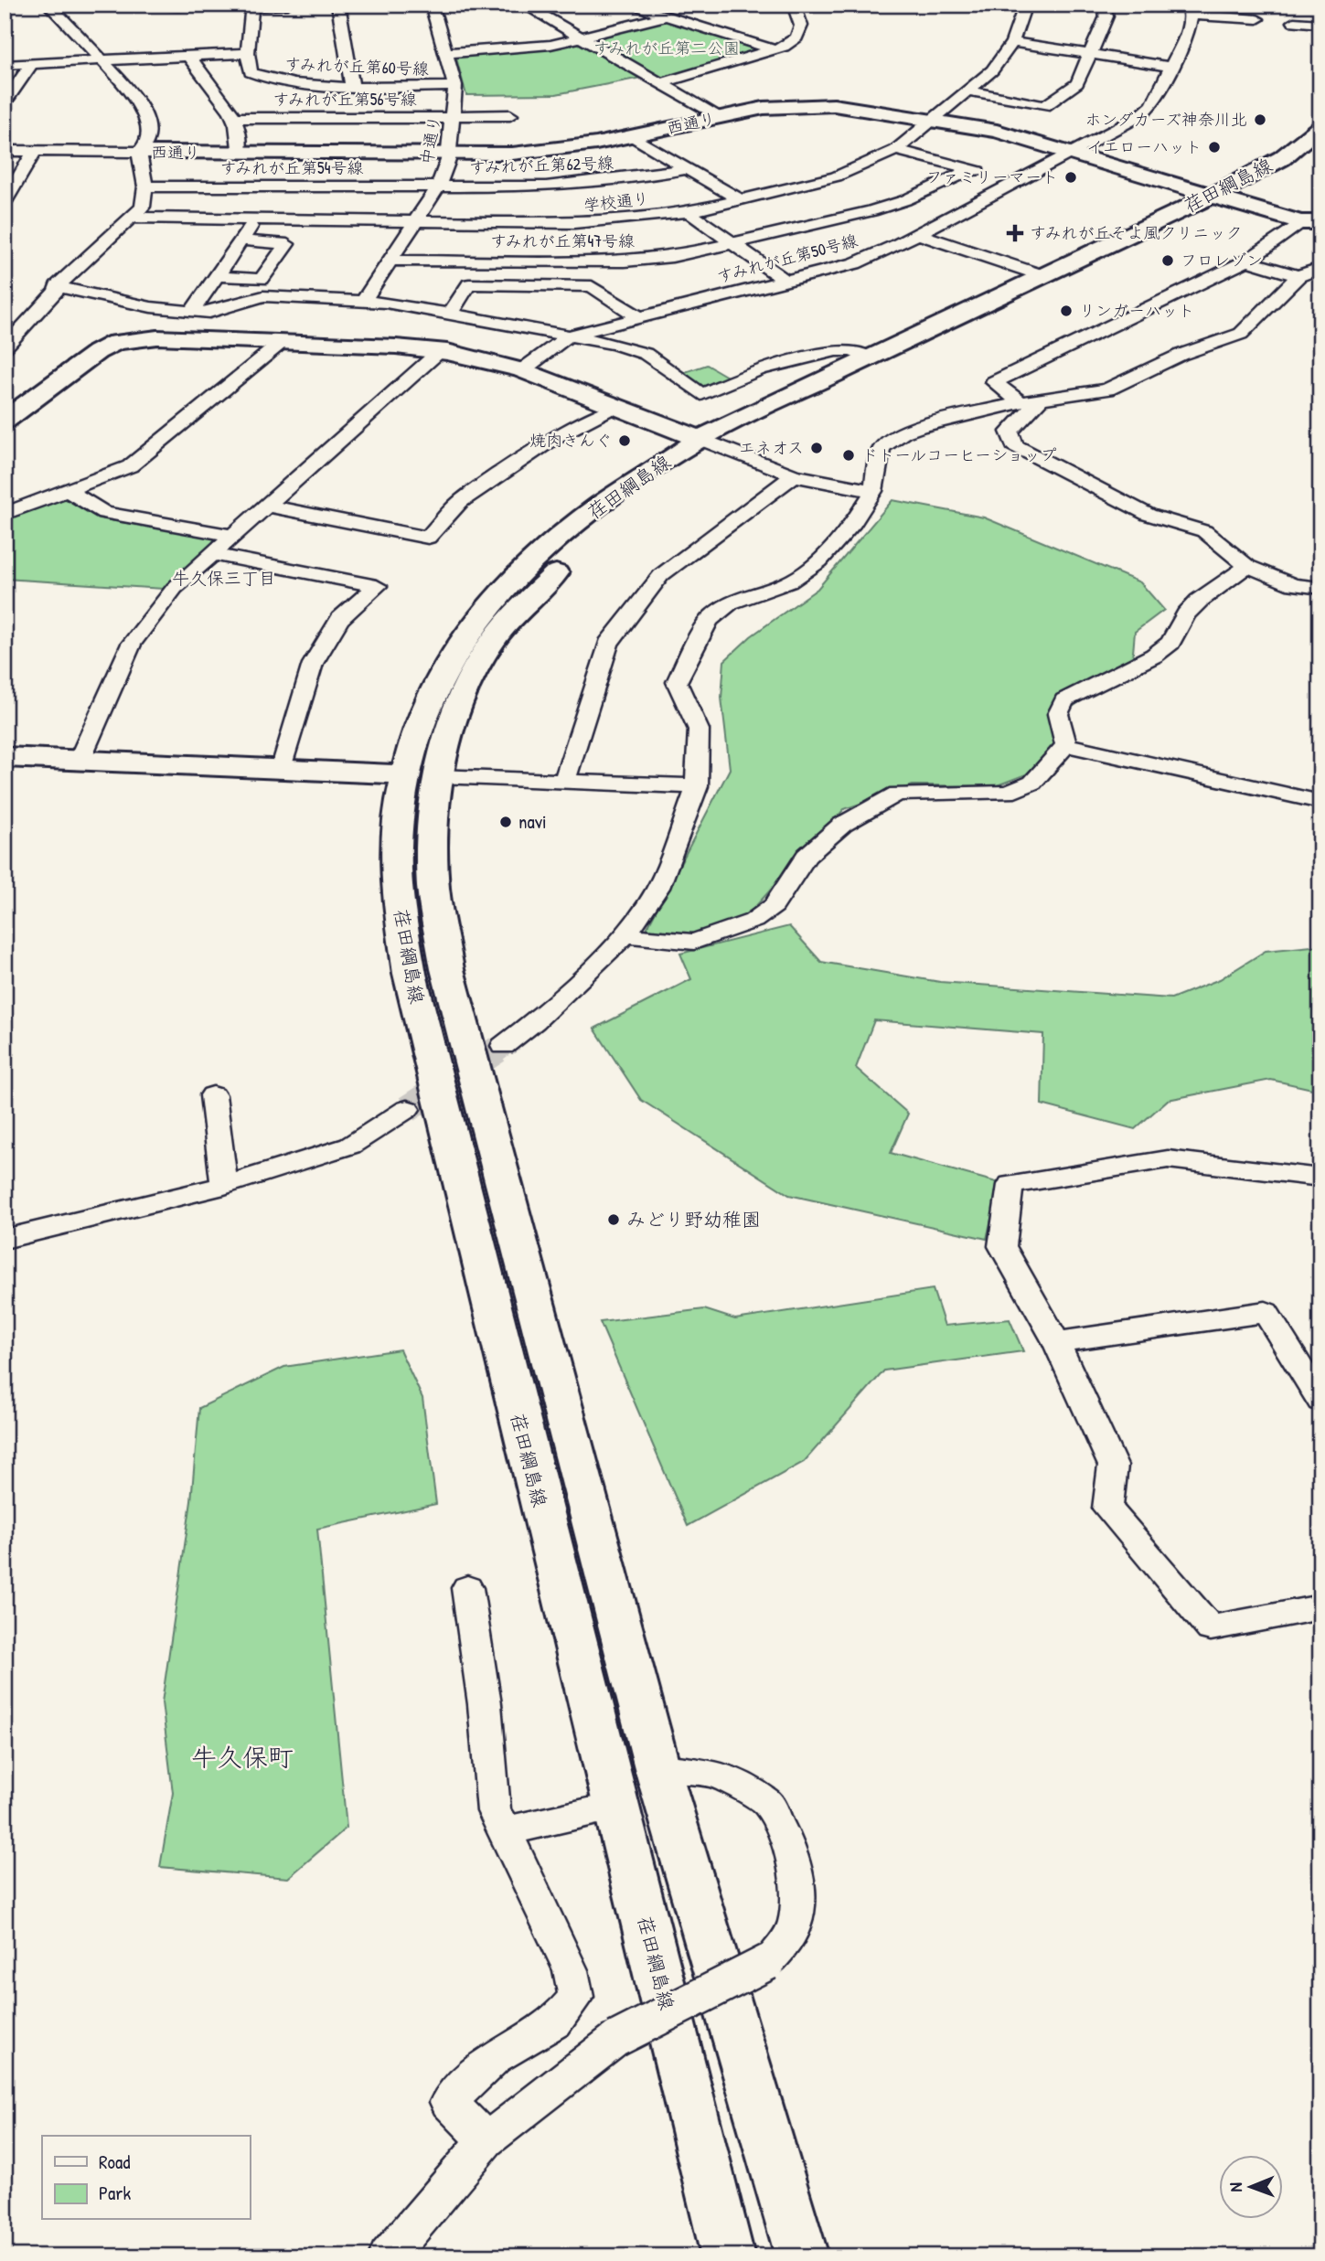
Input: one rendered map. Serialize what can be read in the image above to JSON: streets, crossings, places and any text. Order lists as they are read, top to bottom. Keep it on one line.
{"streets":{"main road":["西通り","荏田綱島線"],"street":["すみれが丘第60号線","すみれが丘第56号線","中通り","すみれが丘第62号線","すみれが丘第54号線","学校通り","すみれが丘第47号線","すみれが丘第50号線"]},"crossings":[["すみれが丘第60号線","中通り"],["すみれが丘第56号線","中通り"],["西通り","中通り"],["西通り","荏田綱島線"],["西通り","学校通り"],["西通り","すみれが丘第50号線"],["中通り","すみれが丘第62号線"],["中通り","すみれが丘第54号線"],["中通り","学校通り"],["中通り","すみれが丘第47号線"],["すみれが丘第62号線","すみれが丘第54号線"]],"districts":["牛久保三丁目","牛久保町"],"parks":["すみれが丘第二公園"],"places":{"other":["ホンダカーズ神奈川北","イエローハット","ファミリーマート","フロレゾン","リンガーハット","焼肉きんぐ","エネオス","ドトールコーヒーショップ","navi","みどり野幼稚園"],"health":["すみれが丘そよ風クリニック"]},"legend":["Road","Park"],"north":"left"}
